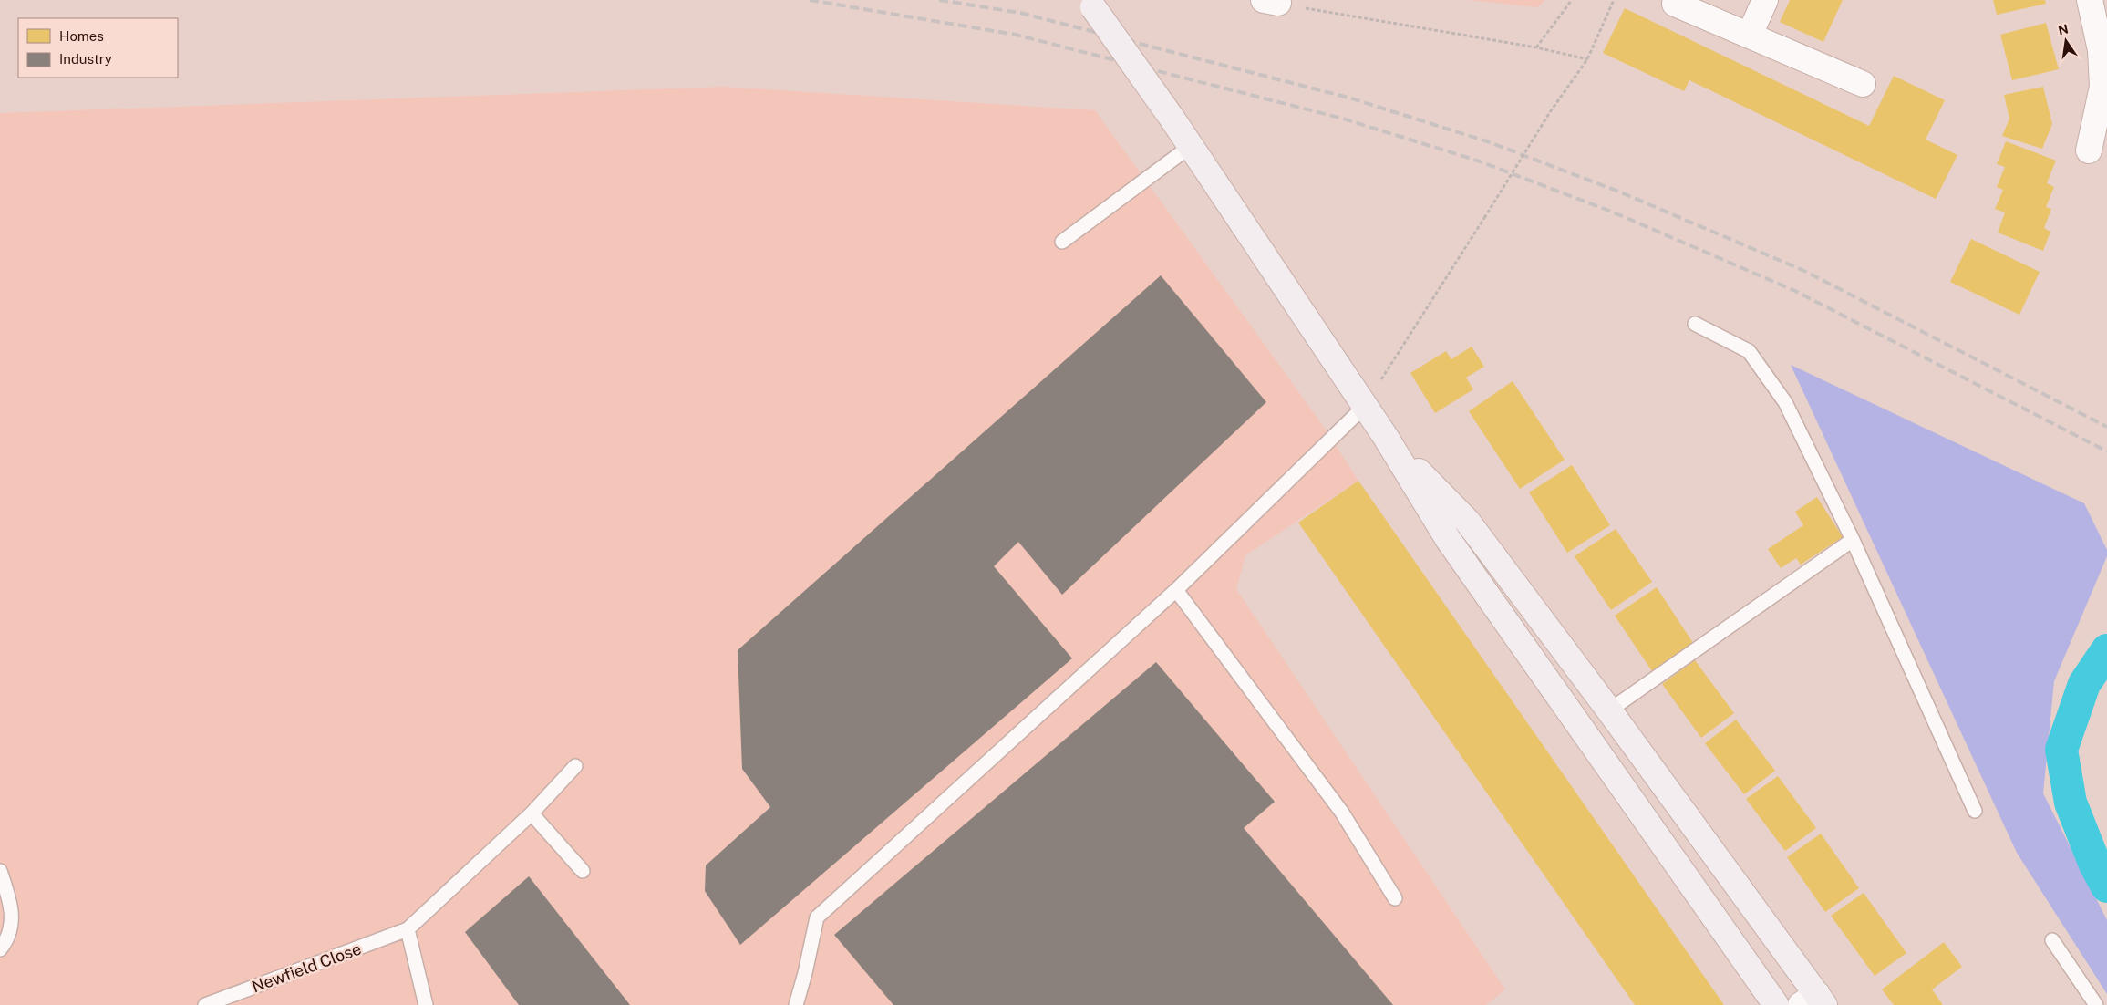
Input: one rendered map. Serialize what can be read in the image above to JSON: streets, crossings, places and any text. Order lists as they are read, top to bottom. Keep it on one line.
{"streets":{"lane":["Newfield Close"]},"legend":["Homes","Industry"],"north":"top"}
